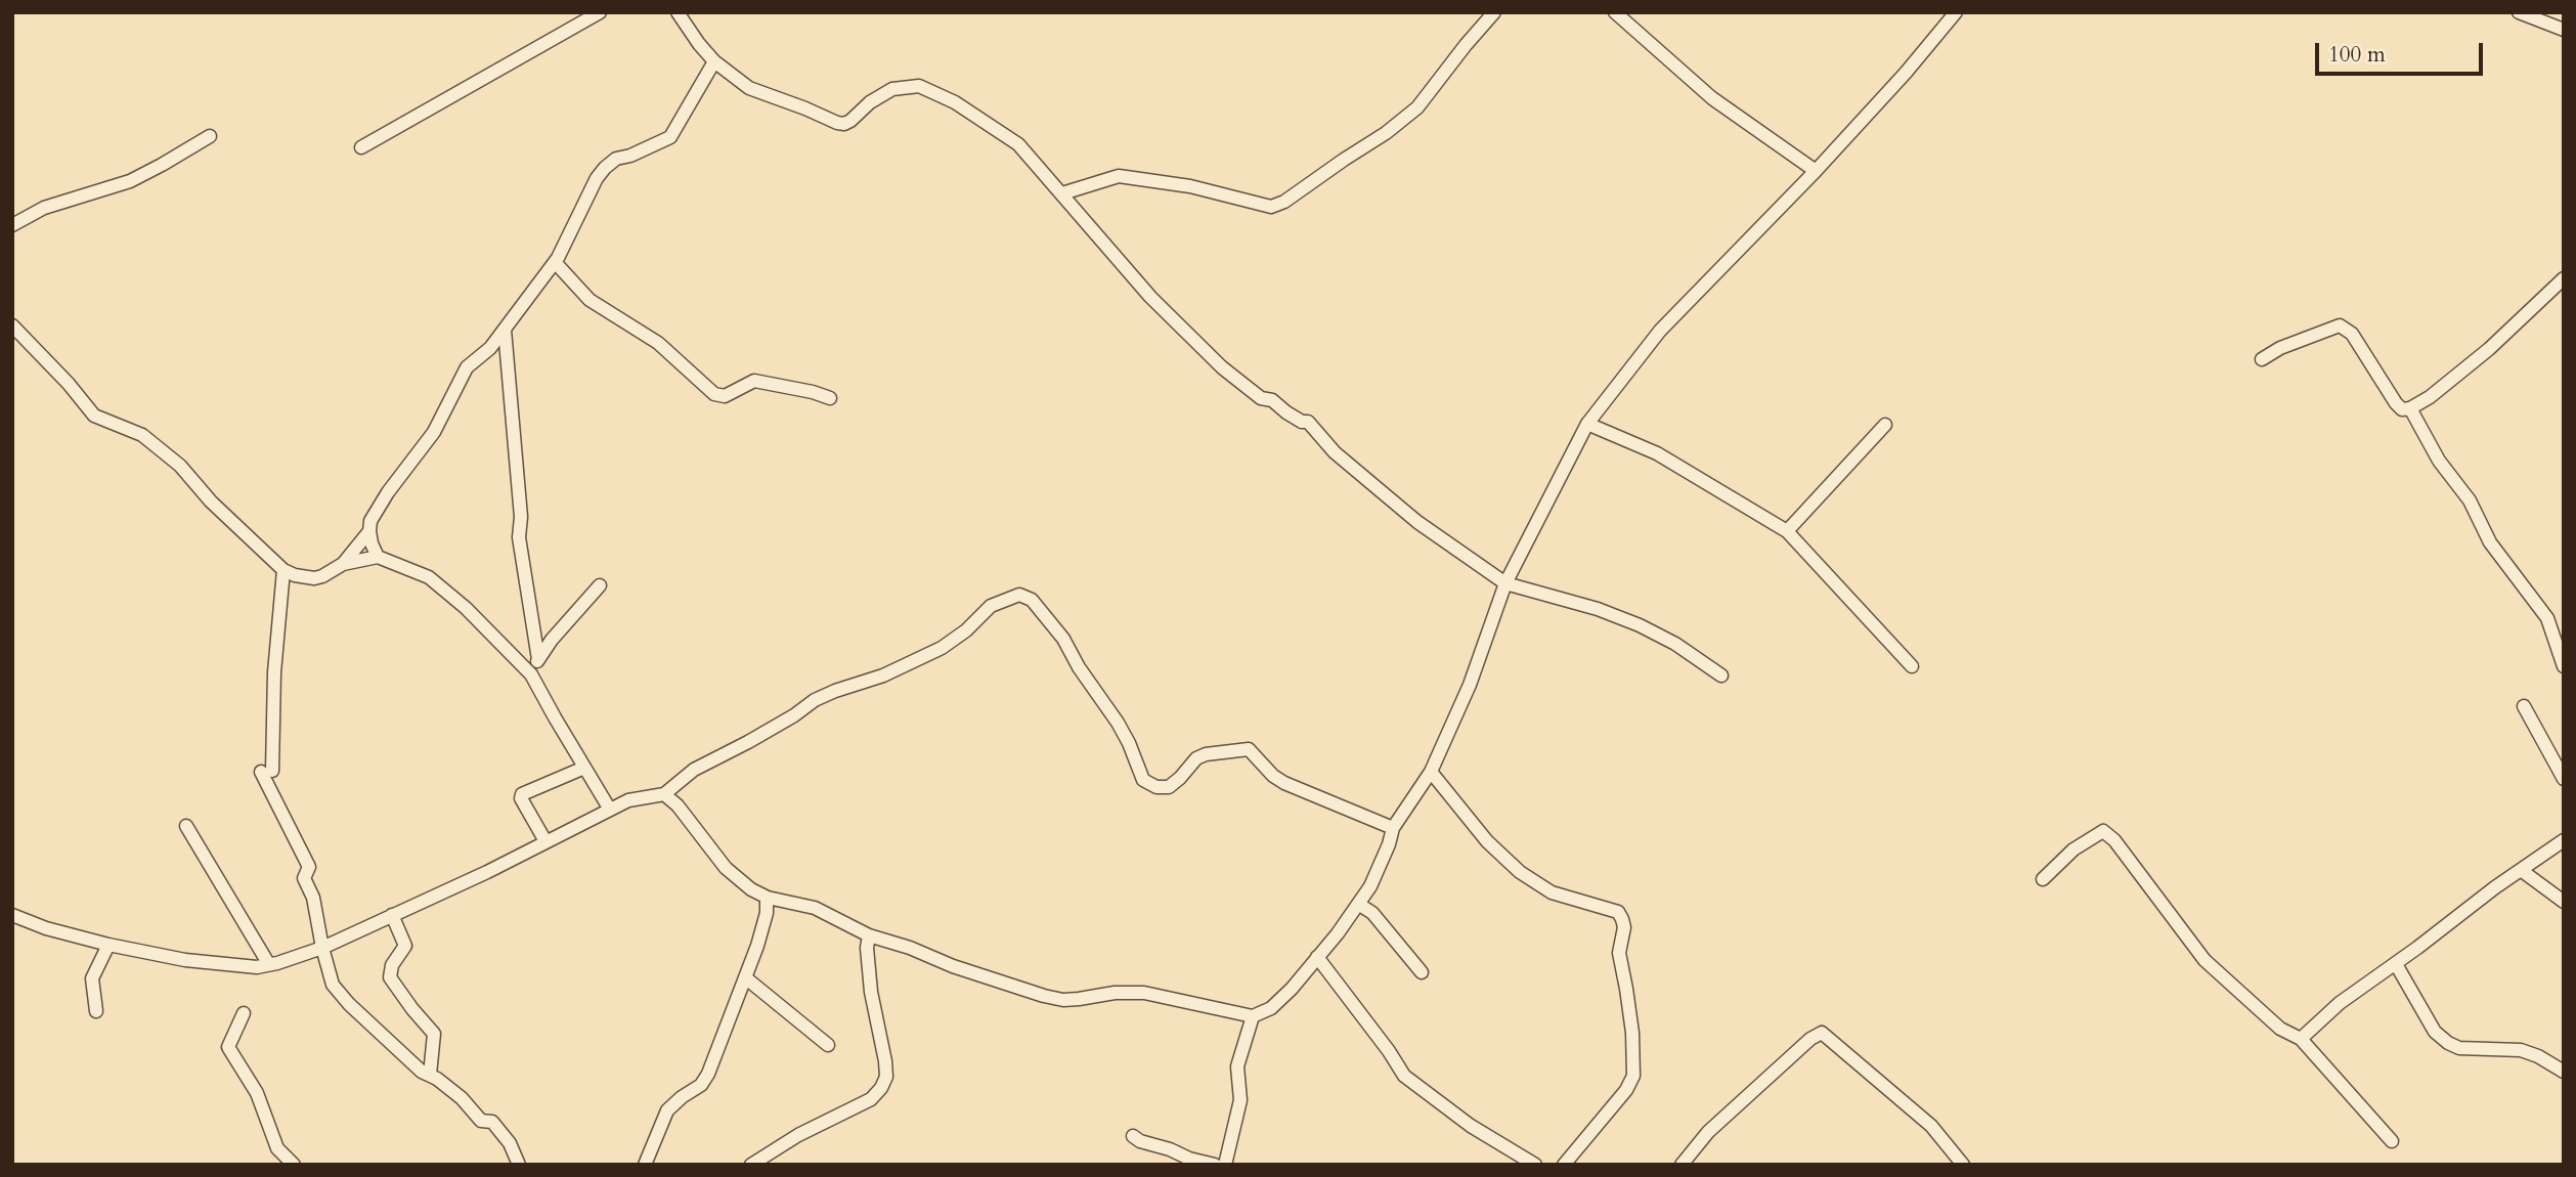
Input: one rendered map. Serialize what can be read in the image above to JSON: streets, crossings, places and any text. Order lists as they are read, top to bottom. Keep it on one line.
{"scale_bar":"100 m"}
